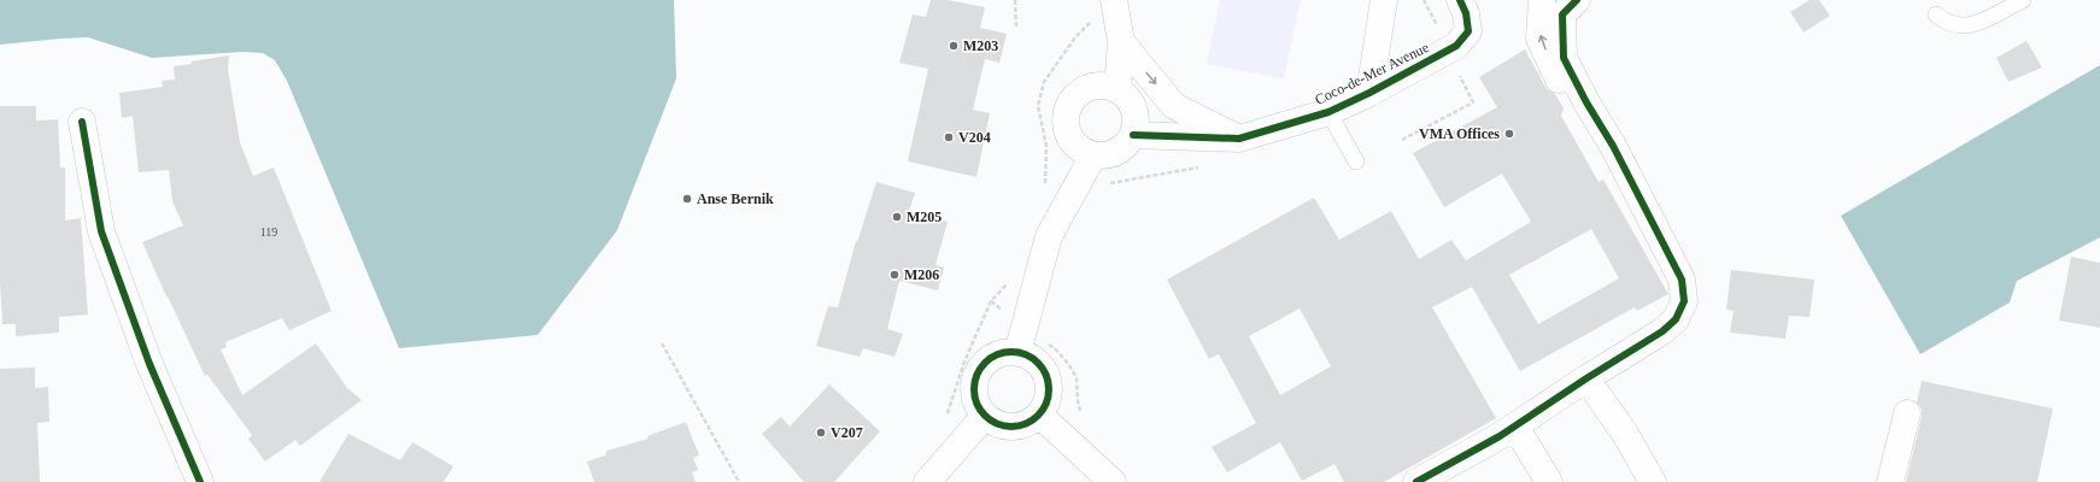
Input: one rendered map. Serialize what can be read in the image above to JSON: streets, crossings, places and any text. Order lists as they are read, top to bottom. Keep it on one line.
{"streets":{"street":["Coco-de-Mer Avenue"]},"places":["M203","VMA Offices","V204","Anse Bernik","M205","M206","V207"],"house_numbers":["119"]}
